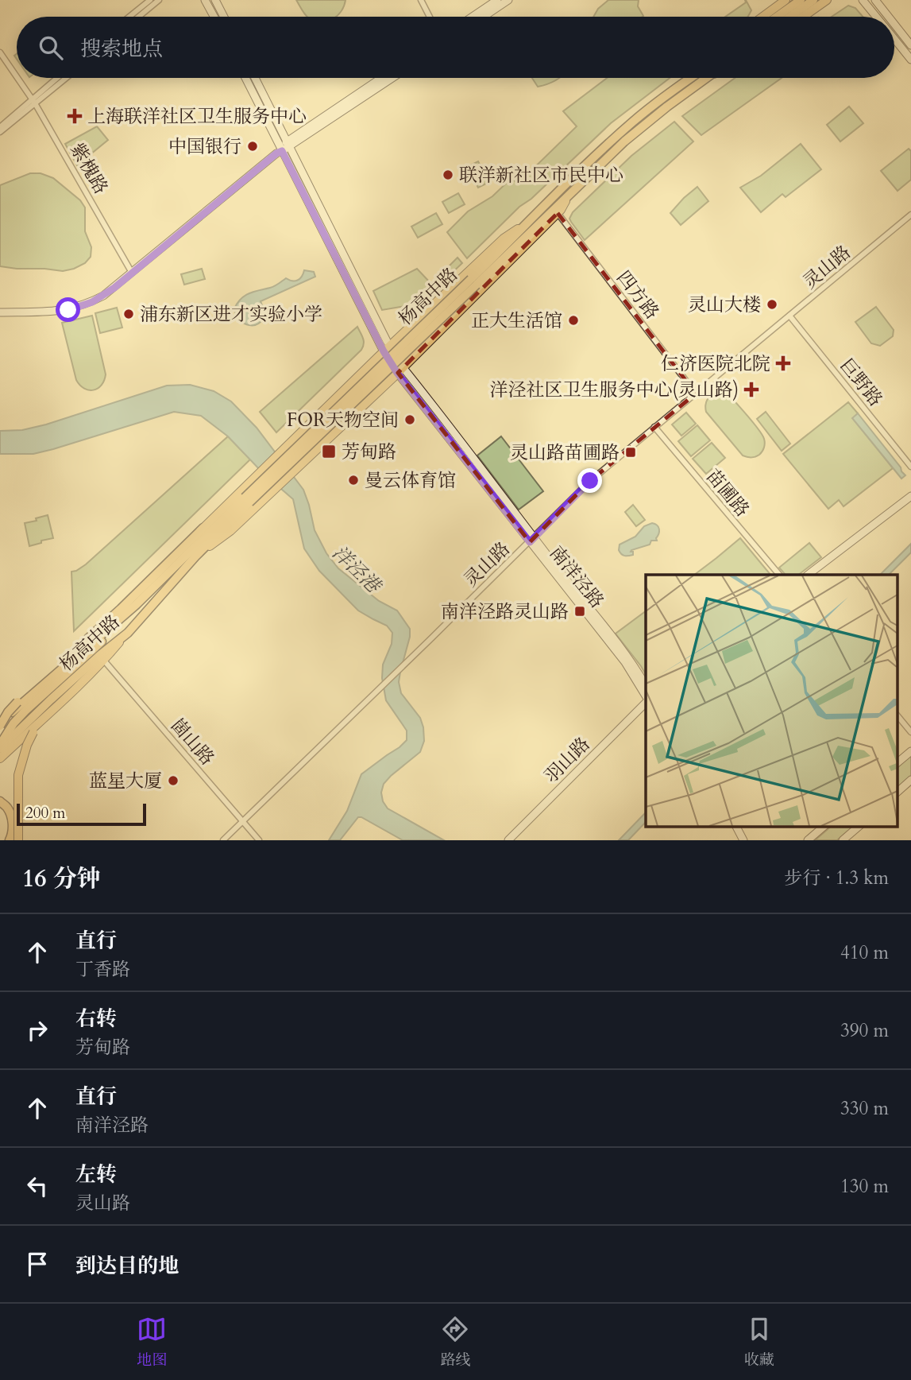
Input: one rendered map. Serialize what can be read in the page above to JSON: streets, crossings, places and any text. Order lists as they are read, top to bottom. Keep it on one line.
{"streets":{"highway":["杨高中路"],"main road":["南洋泾路","羽山路"],"street":["紫槐路","灵山路","四方路","巨野路","苗圃路","崮山路"]},"crossings":[["灵山路","四方路"],["灵山路","巨野路"],["灵山路","苗圃路"],["灵山路","南洋泾路"],["灵山路","崮山路"],["四方路","杨高中路"],["杨高中路","南洋泾路"]],"water":["洋泾港"],"places":{"health":["上海联洋社区卫生服务中心","仁济医院北院","洋泾社区卫生服务中心(灵山路)"],"other":["中国银行","联洋新社区市民中心","灵山大楼","浦东新区进才实验小学","正大生活馆","FOR天物空间","曼云体育馆","蓝星大厦"],"transit":["芳甸路","灵山路苗圃路","南洋泾路灵山路"]},"scale_bar":"200 m","page":{"search":"搜索地点","scale":"200 m","heading":["16 分钟","步行 · 1.3 km"],"list":[["直行","丁香路","410 m"],["右转","芳甸路","390 m"],["直行","南洋泾路","330 m"],["左转","灵山路","130 m"],"到达目的地"],"nav":["地图","路线","收藏"]}}
